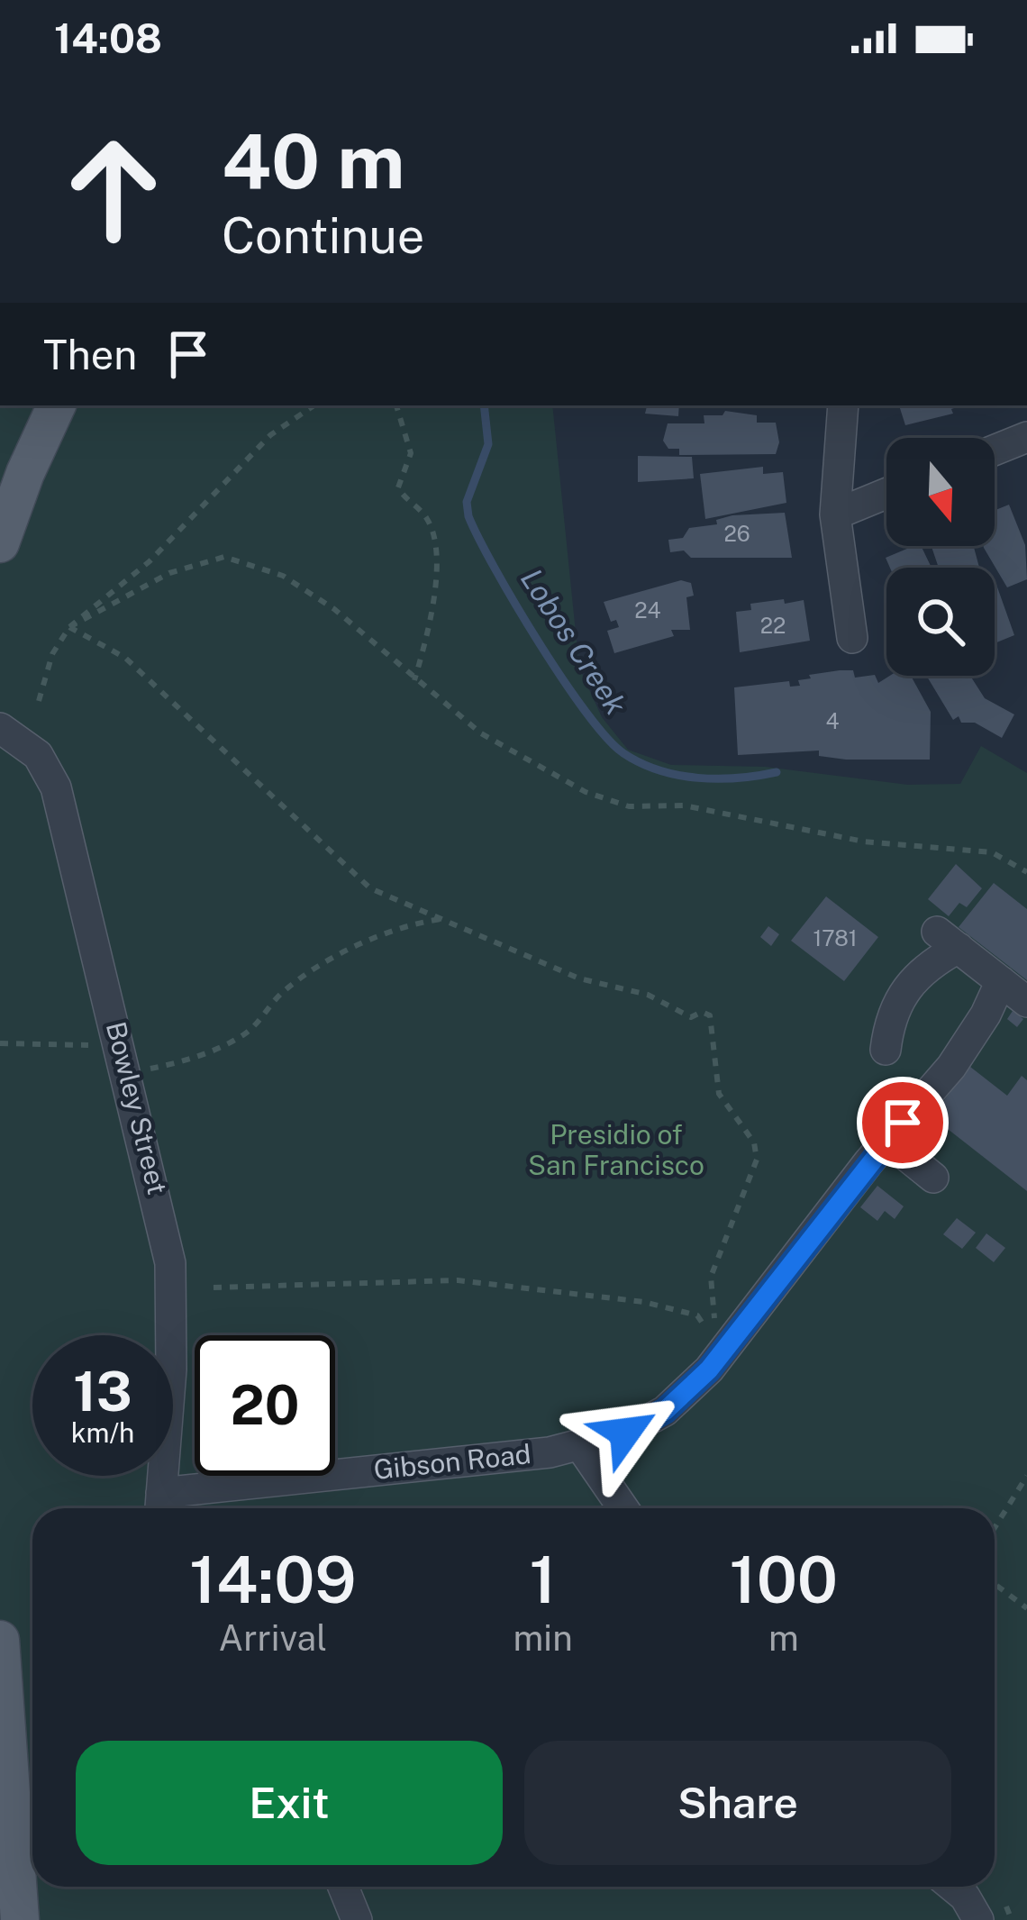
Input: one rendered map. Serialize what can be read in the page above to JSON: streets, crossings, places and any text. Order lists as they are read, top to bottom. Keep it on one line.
{"streets":{"street":["Bowley Street","Gibson Road"]},"crossings":[["Bowley Street","Gibson Road"]],"water":["Lobos Creek"],"parks":["Presidio of San Francisco"],"house_numbers":["26","24","22","4","1781"],"north":"bottom","page":{"status":"14:08","turn":["40 m","Continue"],"then":"Then","speed":"13 km/h","limit":"20","eta":["14:09","Arrival","1","min","100","m"],"buttons":["Exit","Share"]}}
